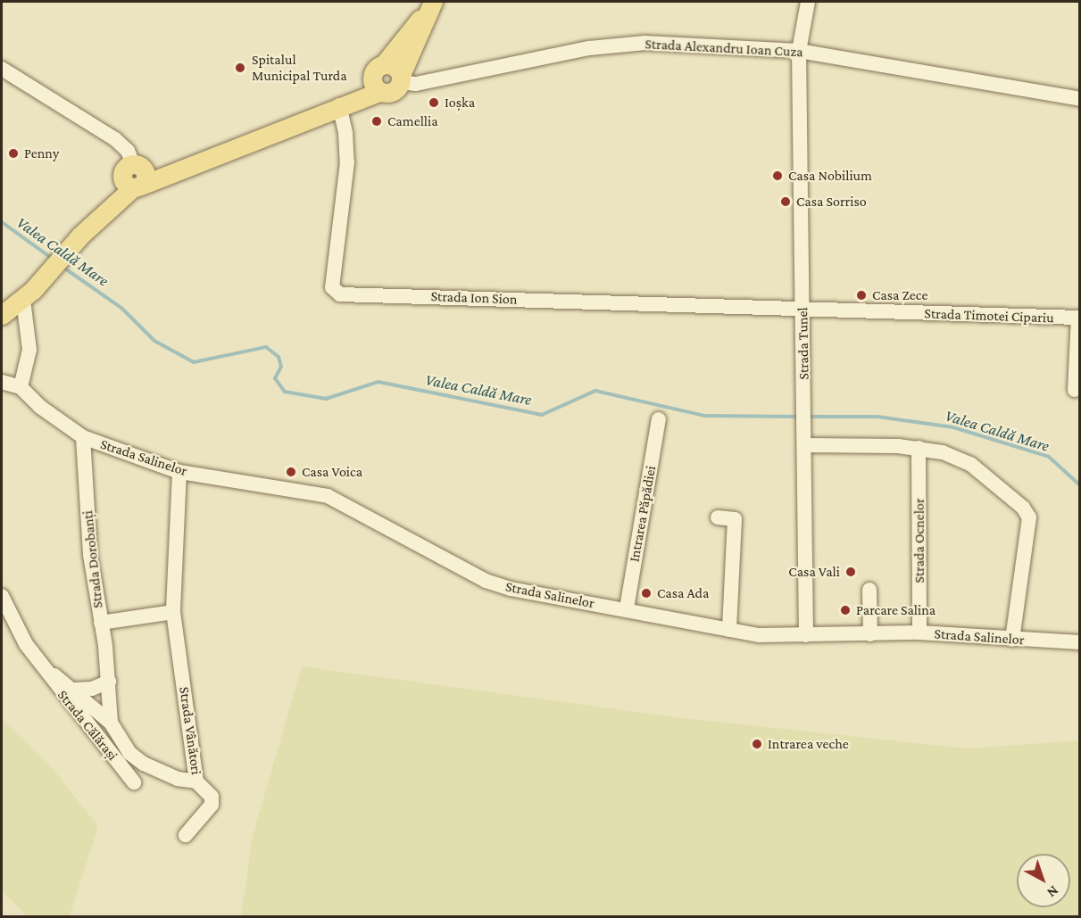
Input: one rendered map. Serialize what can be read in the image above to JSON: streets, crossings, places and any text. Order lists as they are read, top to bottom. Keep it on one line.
{"streets":{"street":["Strada Alexandru Ioan Cuza","Strada Ion Sion","Strada Timotei Cipariu","Strada Tunel","Strada Salinelor","Intrarea Păpădiei","Strada Ocnelor","Strada Dorobanți","Strada Călărași","Strada Vânători"]},"crossings":[["Strada Alexandru Ioan Cuza","Strada Tunel"],["Strada Ion Sion","Strada Timotei Cipariu"],["Strada Ion Sion","Strada Tunel"],["Strada Timotei Cipariu","Strada Tunel"],["Strada Tunel","Strada Salinelor"],["Strada Salinelor","Intrarea Păpădiei"],["Strada Salinelor","Strada Ocnelor"],["Strada Salinelor","Strada Dorobanți"],["Strada Salinelor","Strada Vânători"],["Strada Dorobanți","Strada Călărași"],["Strada Dorobanți","Strada Vânători"]],"water":["Valea Caldă Mare"],"places":["Spitalul Municipal Turda","Ioșka","Camellia","Penny","Casa Nobilium","Casa Sorriso","Casa Zece","Casa Voica","Casa Vali","Casa Ada","Parcare Salina","Intrarea veche"],"north":"bottom right"}
